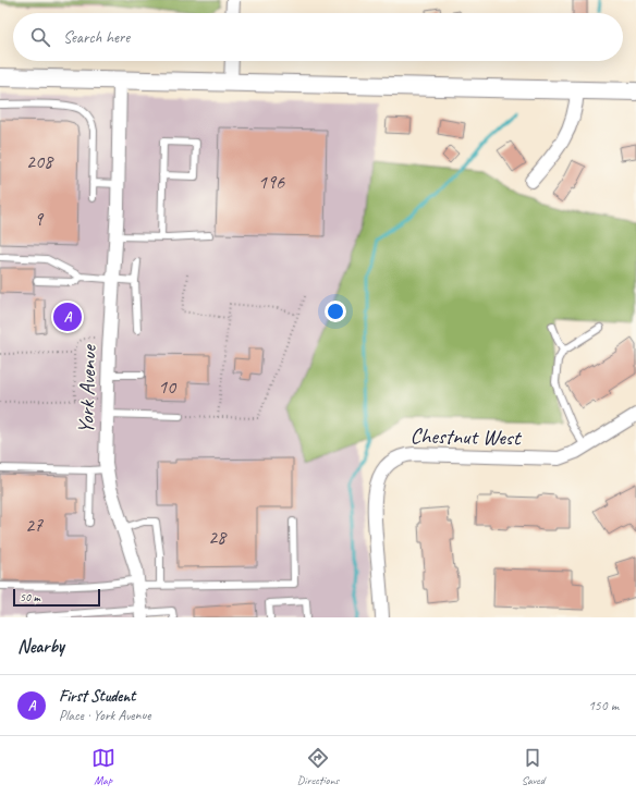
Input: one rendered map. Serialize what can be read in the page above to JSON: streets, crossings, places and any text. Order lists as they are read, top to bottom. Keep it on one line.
{"streets":{"street":["York Avenue","Chestnut West"]},"house_numbers":["208","196","9","10","27","28"],"scale_bar":"50 m","page":{"search":"Search here","pins":"A","scale":"50 m","heading":"Nearby","list":[{"mark":"A","name":"First Student","note":"Place · York Avenue","value":"150 m"}],"nav":["Map","Directions","Saved"]}}
